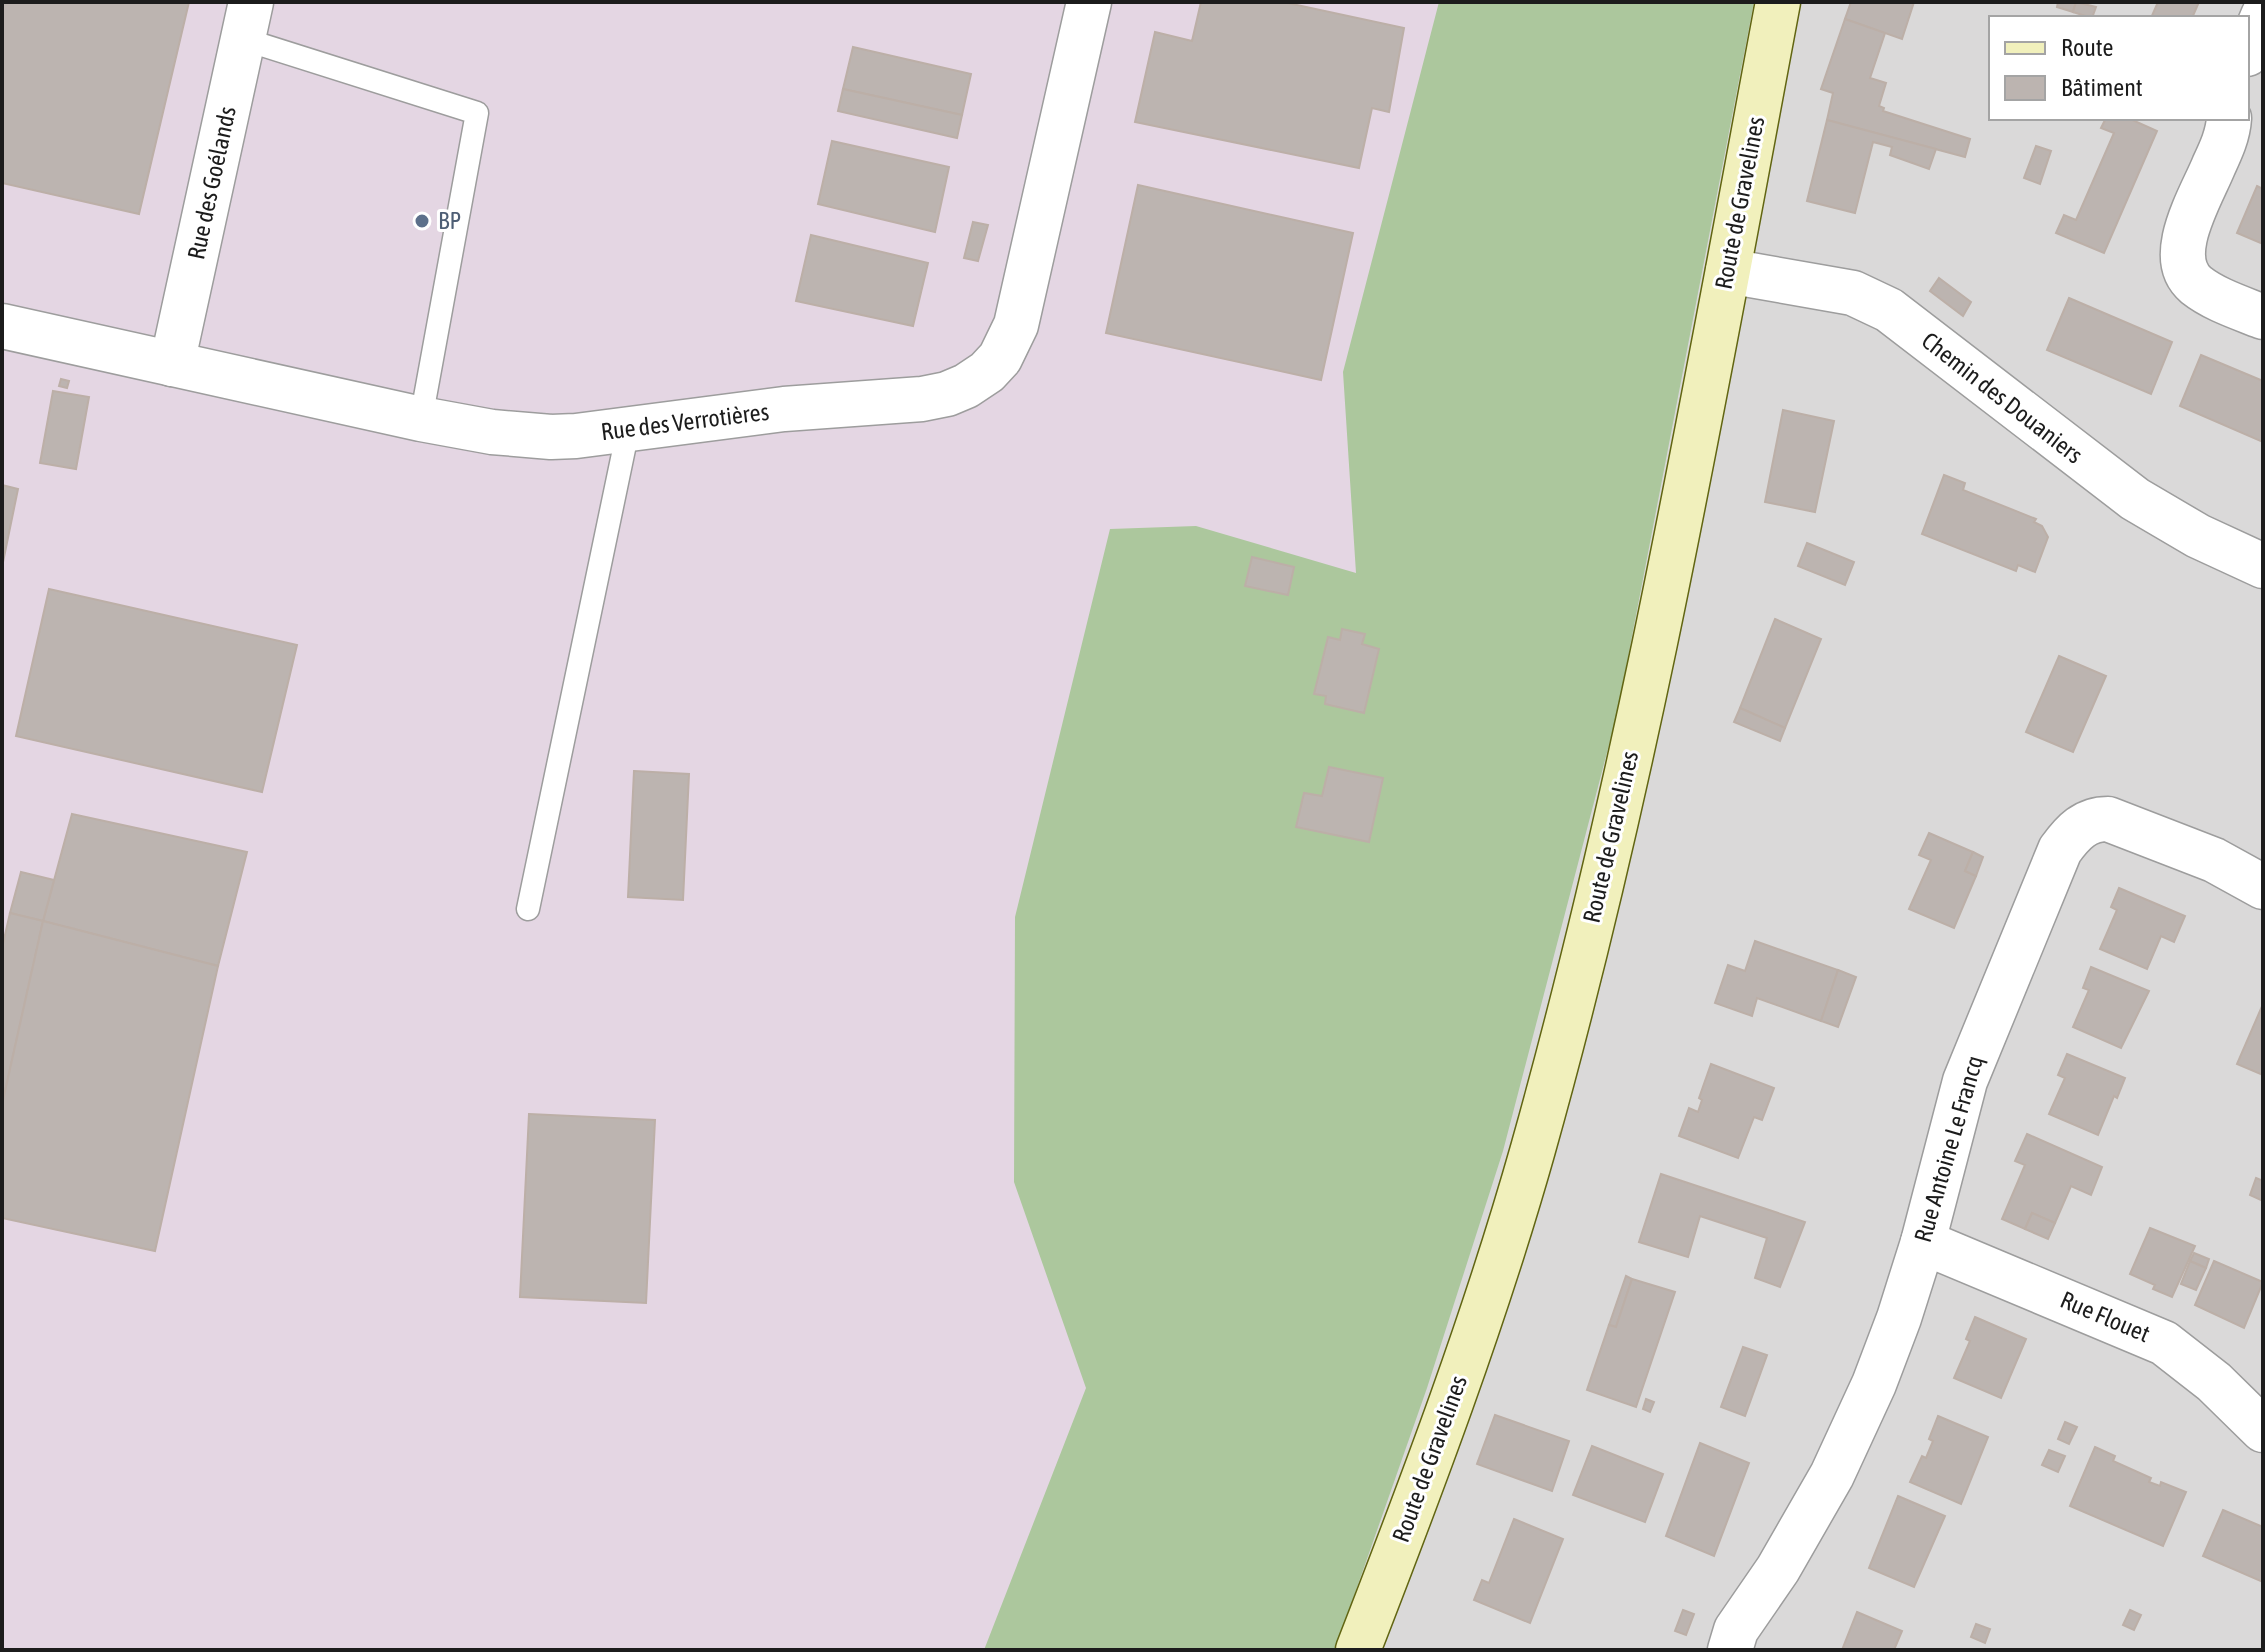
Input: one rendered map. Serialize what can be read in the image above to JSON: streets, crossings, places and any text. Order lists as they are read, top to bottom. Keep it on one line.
{"streets":{"main road":["Route de Gravelines"],"street":["Rue des Goélands","Chemin des Douaniers","Rue des Verrotières","Rue Antoine Le Francq","Rue Flouet"]},"crossings":[["Rue des Goélands","Rue des Verrotières"],["Route de Gravelines","Chemin des Douaniers"],["Rue Antoine Le Francq","Rue Flouet"]],"places":["BP"],"legend":["Route","Bâtiment"]}
